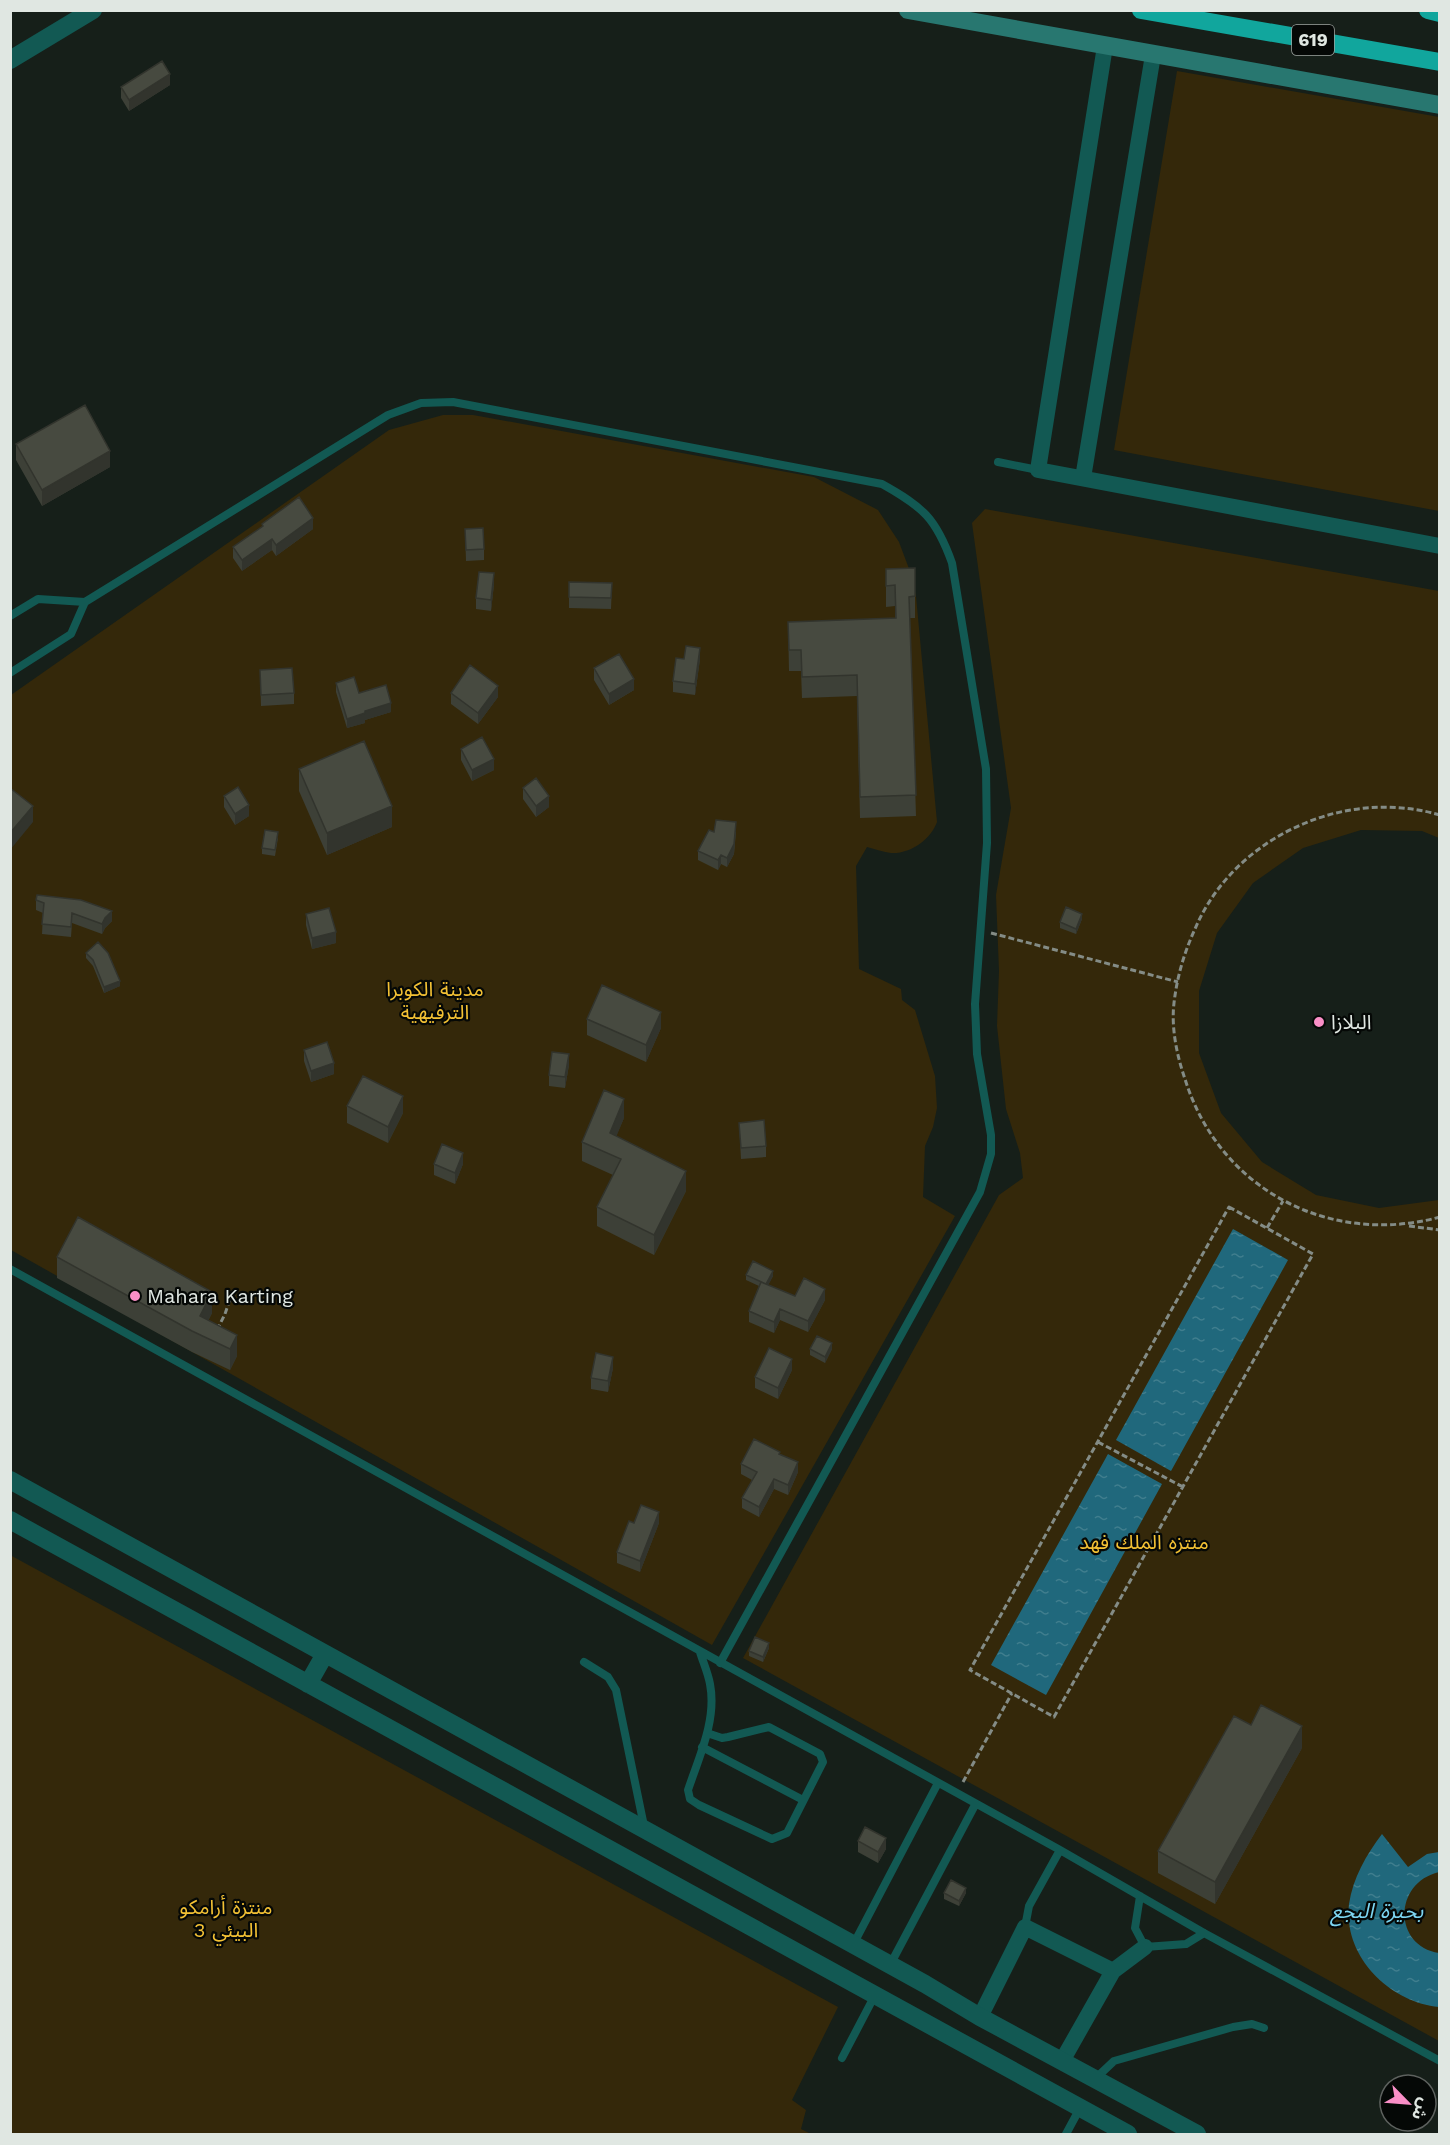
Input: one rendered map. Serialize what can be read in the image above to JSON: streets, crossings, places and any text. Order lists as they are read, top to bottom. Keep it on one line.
{"streets":{"highway":["619"]},"water":["بحيرة البجع"],"parks":["مدينة الكوبرا الترفيهية","منتزه الملك فهد","منتزة أرامكو البيئي 3"],"places":["البلازا","Mahara Karting"],"north":"bottom right"}
